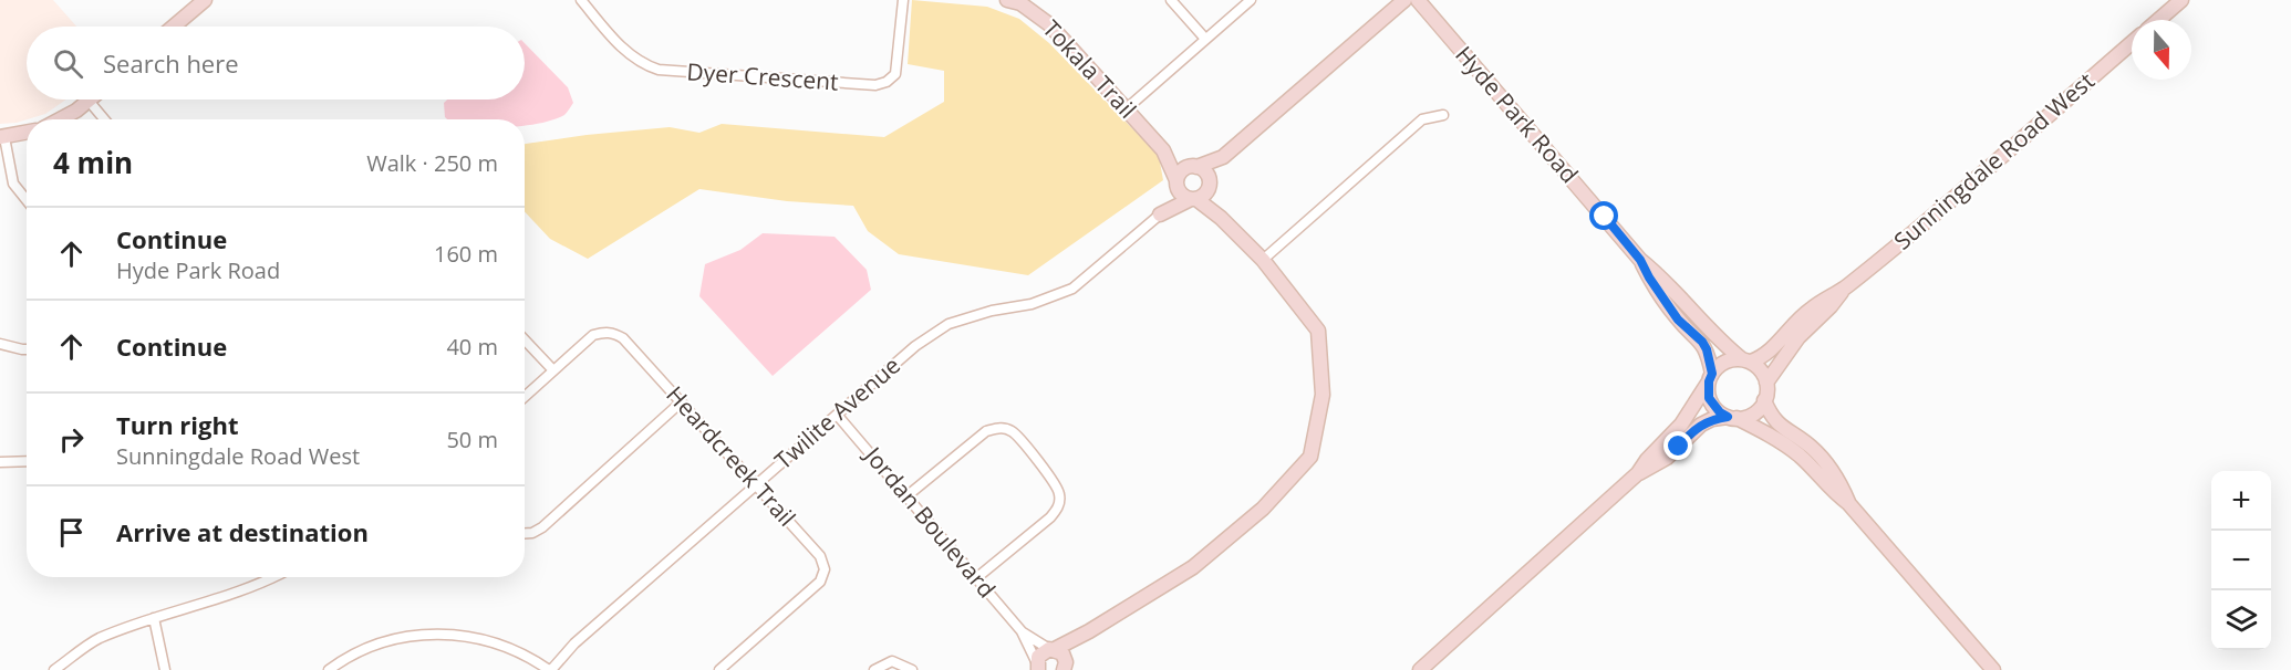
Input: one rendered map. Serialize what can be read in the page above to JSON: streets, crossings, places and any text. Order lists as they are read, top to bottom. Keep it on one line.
{"streets":{"main road":["Tokala Trail","Hyde Park Road","Sunningdale Road West","Twilite Avenue"],"street":["Dyer Crescent","Heardcreek Trail","Jordan Boulevard"]},"crossings":[["Tokala Trail","Twilite Avenue"],["Hyde Park Road","Sunningdale Road West"],["Twilite Avenue","Heardcreek Trail"],["Twilite Avenue","Jordan Boulevard"]],"north":"bottom","page":{"search":"Search here","heading":["4 min","Walk · 250 m"],"list":[["Continue","Hyde Park Road","160 m"],["Continue","40 m"],["Turn right","Sunningdale Road West","50 m"],"Arrive at destination"],"map_buttons":["+","−"]}}
